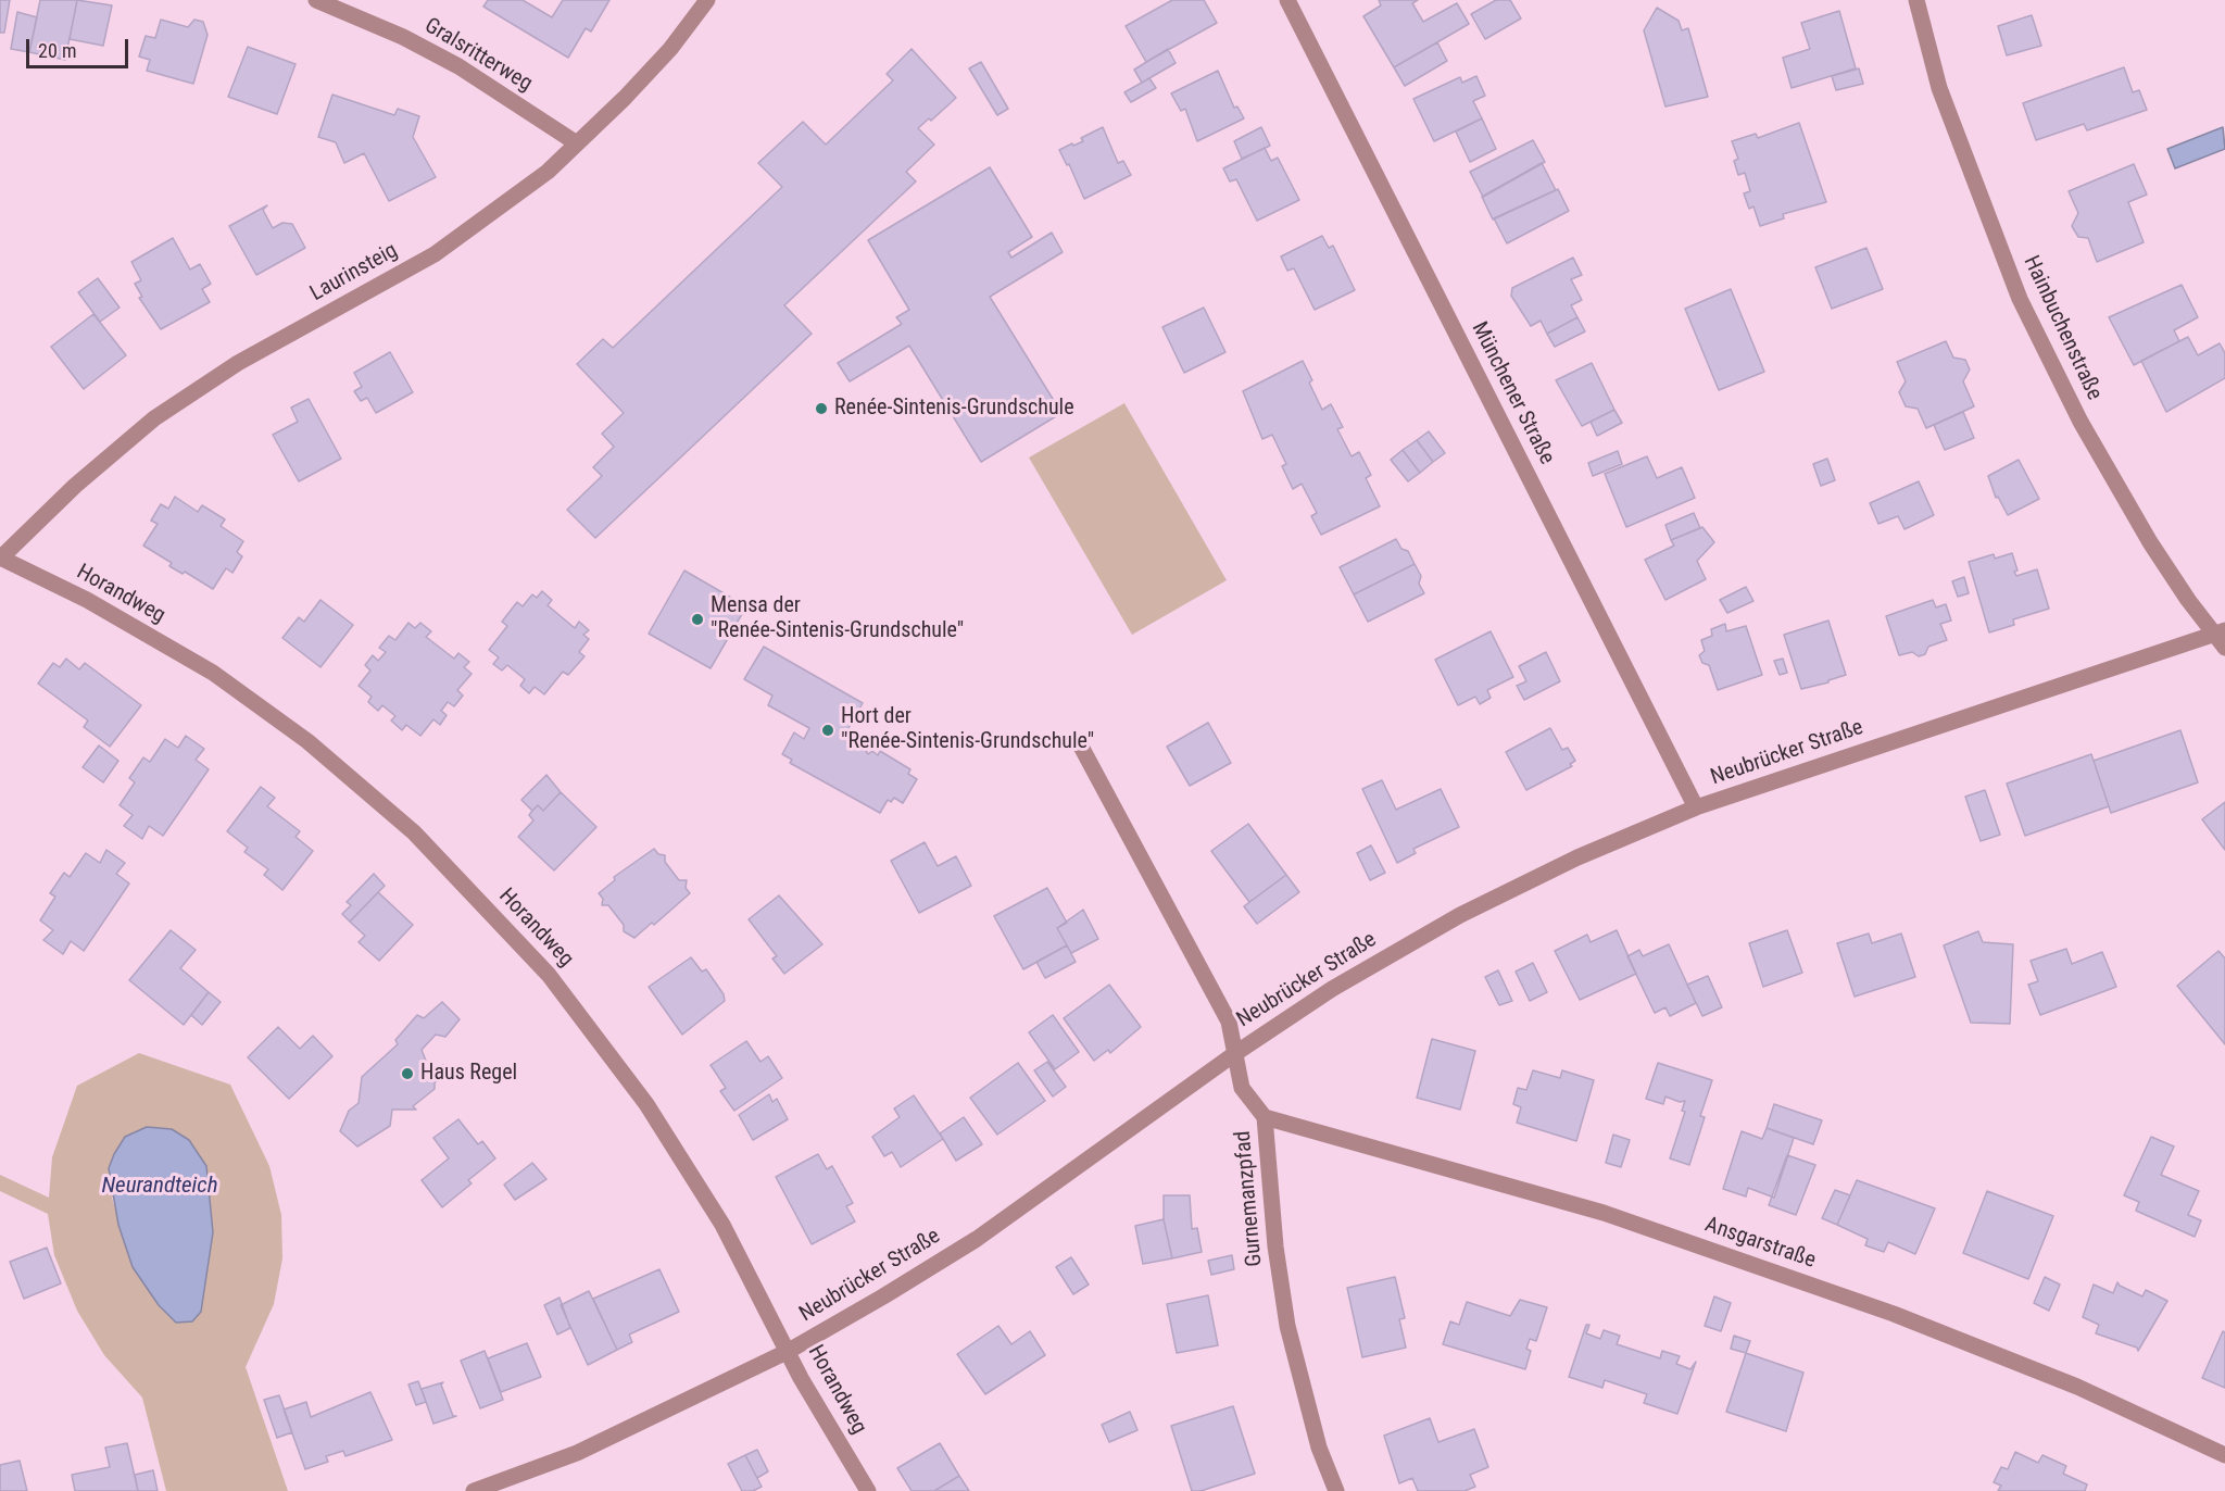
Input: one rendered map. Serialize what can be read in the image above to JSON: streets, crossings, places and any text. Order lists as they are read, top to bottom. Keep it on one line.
{"streets":{"street":["Gralsritterweg","Laurinsteig","Hainbuchenstraße","Münchener Straße","Horandweg","Neubrücker Straße","Gurnemanzpfad","Ansgarstraße"]},"crossings":[["Gralsritterweg","Laurinsteig"],["Laurinsteig","Horandweg"],["Hainbuchenstraße","Neubrücker Straße"],["Münchener Straße","Neubrücker Straße"],["Horandweg","Neubrücker Straße"],["Neubrücker Straße","Gurnemanzpfad"],["Gurnemanzpfad","Ansgarstraße"]],"water":["Neurandteich"],"places":["Renée-Sintenis-Grundschule","Mensa der \"Renée-Sintenis-Grundschule\"","Hort der \"Renée-Sintenis-Grundschule\"","Haus Regel"],"scale_bar":"20 m"}
